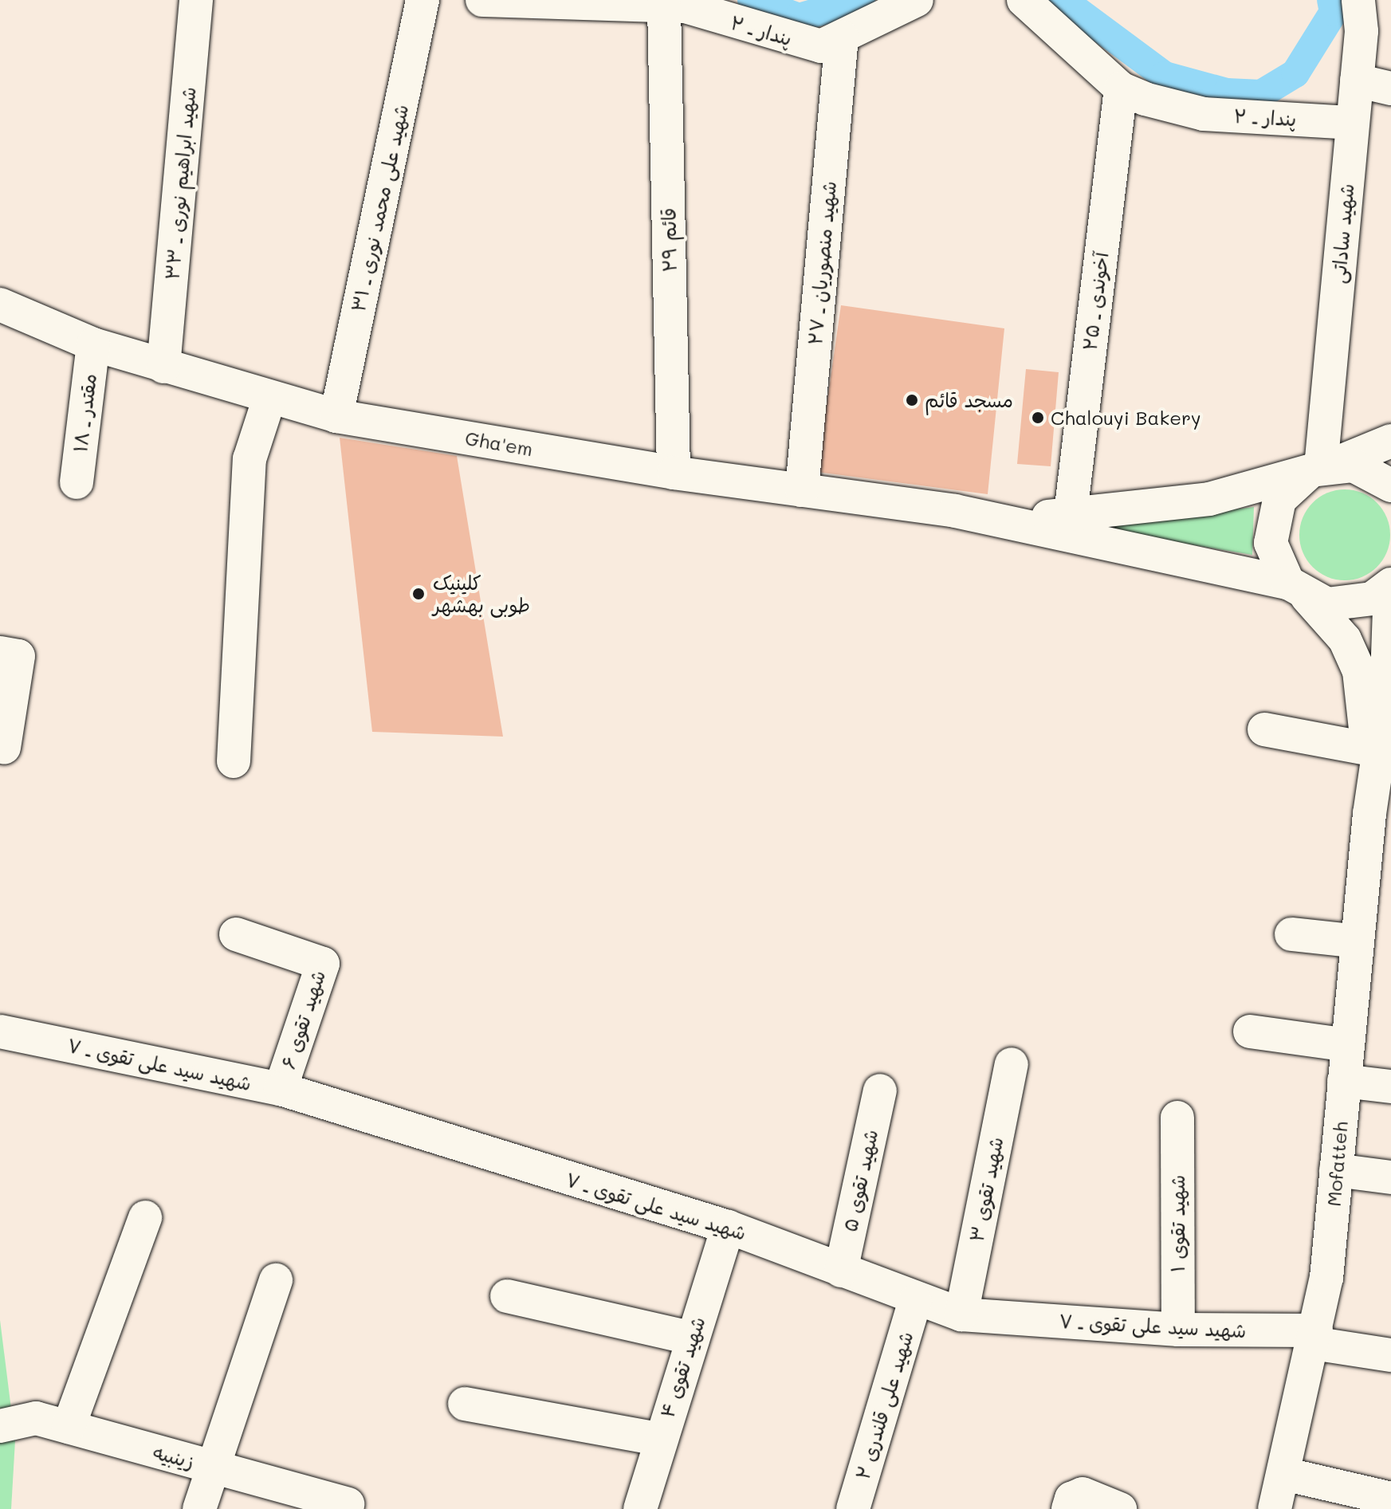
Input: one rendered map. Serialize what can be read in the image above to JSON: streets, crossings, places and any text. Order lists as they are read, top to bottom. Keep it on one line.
{"streets":{"street":["پندار ـ ۲","شهید ابراهیم نوری ـ ۳۳","شهید علی محمد نوری ـ ۳۱","شهید ساداتی","قائم ۲۹","شهید منصوریان ـ ۲۷","آخوندی ـ ۲۵","مقتدر ـ ۱۸","Gha'em","شهید تقوی ۶","شهید سید علی تقوی ـ ۷","Mofatteh","شهید تقوی ۵","شهید تقوی ۳","شهید تقوی ۱","شهید تقوی ۴","شهید علی قلندری ۲","زینبیه"]},"crossings":[["پندار ـ ۲","شهید ساداتی"],["پندار ـ ۲","قائم ۲۹"],["پندار ـ ۲","شهید منصوریان ـ ۲۷"],["پندار ـ ۲","آخوندی ـ ۲۵"],["شهید ابراهیم نوری ـ ۳۳","Gha'em"],["شهید علی محمد نوری ـ ۳۱","Gha'em"],["قائم ۲۹","Gha'em"],["شهید منصوریان ـ ۲۷","Gha'em"],["مقتدر ـ ۱۸","Gha'em"],["شهید تقوی ۶","شهید سید علی تقوی ـ ۷"],["شهید سید علی تقوی ـ ۷","Mofatteh"],["شهید سید علی تقوی ـ ۷","شهید تقوی ۵"],["شهید سید علی تقوی ـ ۷","شهید تقوی ۳"],["شهید سید علی تقوی ـ ۷","شهید تقوی ۱"],["شهید سید علی تقوی ـ ۷","شهید تقوی ۴"],["شهید سید علی تقوی ـ ۷","شهید علی قلندری ۲"]],"places":["مسجد قائم","Chalouyi Bakery","کلینیک طوبی بهشهر"]}
